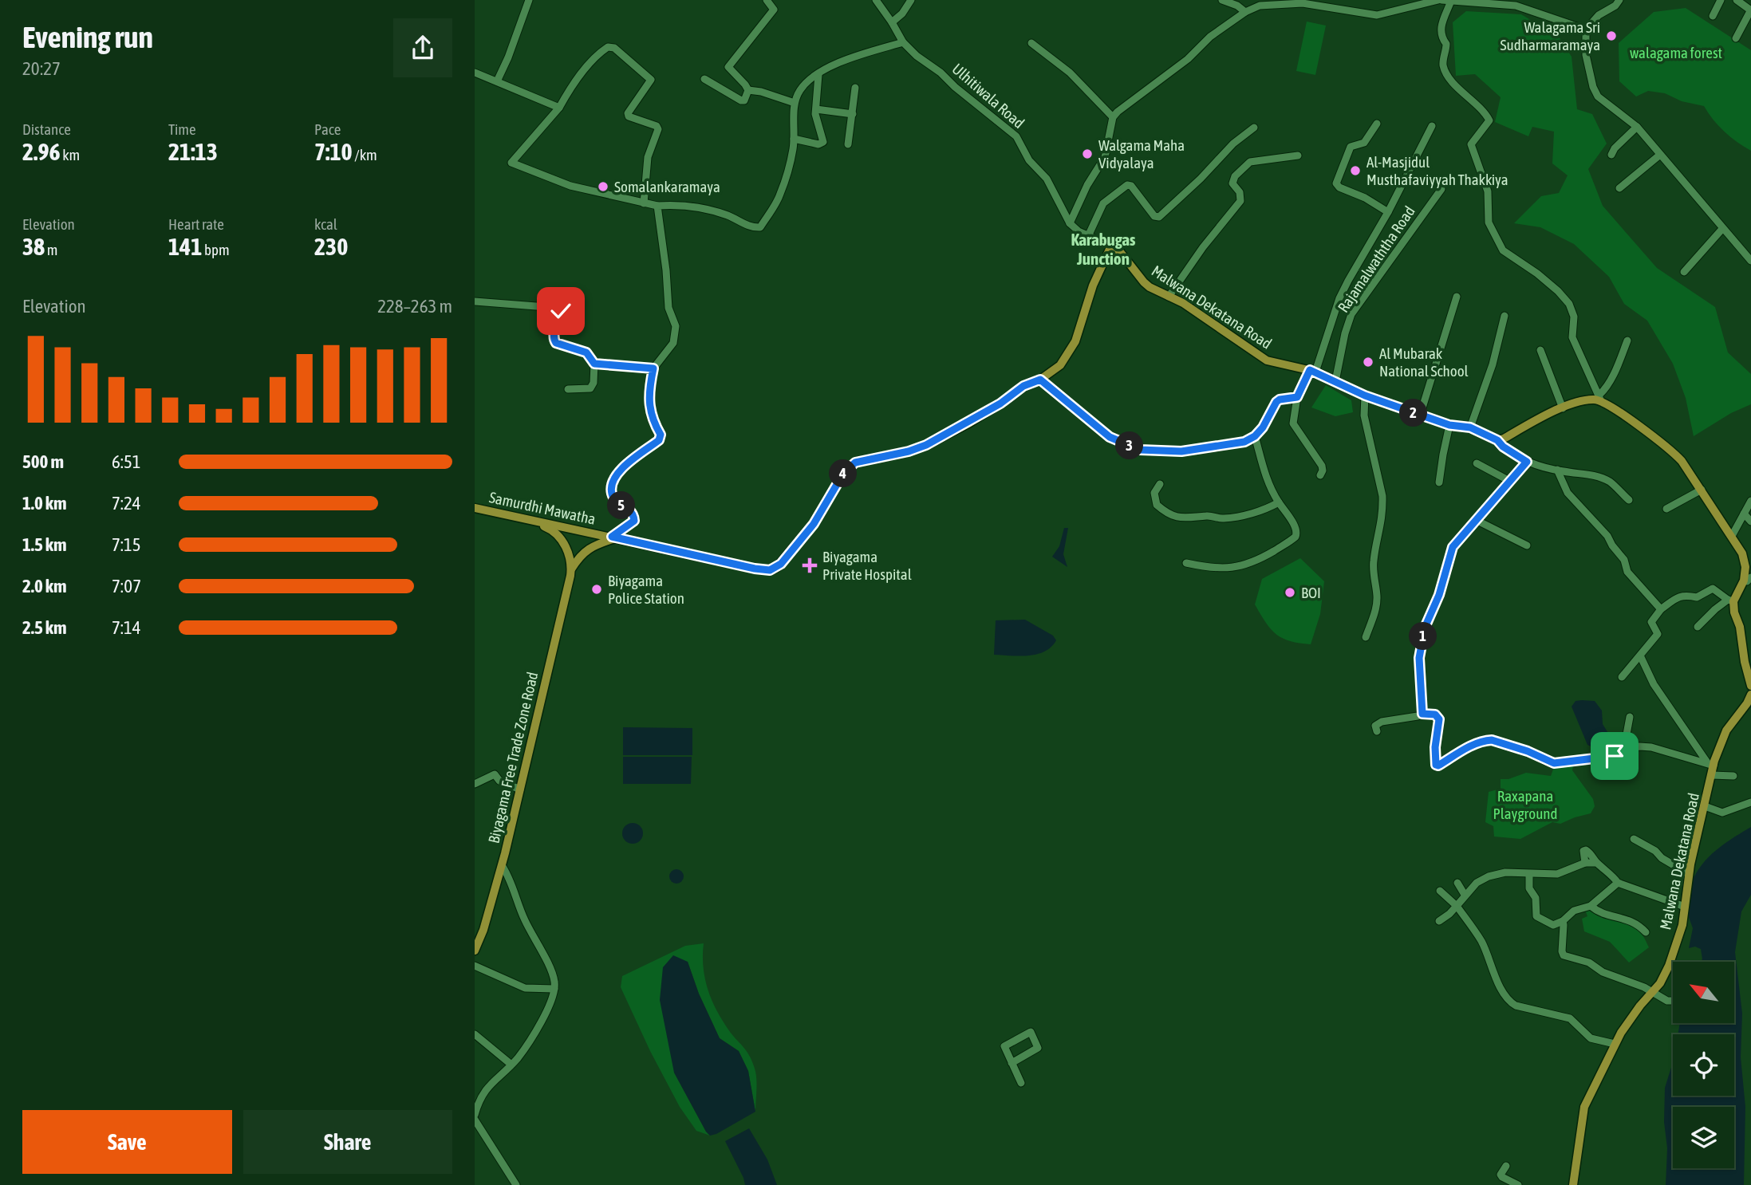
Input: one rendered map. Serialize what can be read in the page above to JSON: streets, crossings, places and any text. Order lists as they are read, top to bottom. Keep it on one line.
{"streets":{"main road":["Malwana Dekatana Road","Samurdhi Mawatha","Biyagama Free Trade Zone Road"],"street":["Ulhitiwala Road","Rajamalwaththa Road"]},"crossings":[["Ulhitiwala Road","Malwana Dekatana Road"],["Rajamalwaththa Road","Malwana Dekatana Road"],["Malwana Dekatana Road","Samurdhi Mawatha"],["Samurdhi Mawatha","Biyagama Free Trade Zone Road"]],"districts":["Karabugas Junction"],"parks":["walagama forest","Raxapana Playground"],"places":{"other":["Walagama Sri Sudharmaramaya","Walgama Maha Vidyalaya","Al-Masjidul Musthafaviyyah Thakkiya","Somalankaramaya","Al Mubarak National School","Biyagama Police Station","BOI"],"health":["Biyagama Private Hospital"]},"north":"top left","page":{"heading":["Evening run","20:27"],"stats":[["Distance","2.96 km"],["Time","21:13"],["Pace","7:10 /km"],["Elevation","38 m"],["Heart rate","141 bpm"],["kcal","230"]],"chart":["Elevation","228–263 m"],"pins":["2","3","4","5","1"],"list":[{"name":"500 m","note":"6:51"},{"name":"1.0 km","note":"7:24"},{"name":"1.5 km","note":"7:15"},{"name":"2.0 km","note":"7:07"},{"name":"2.5 km","note":"7:14"}],"buttons":["Save","Share"]}}
